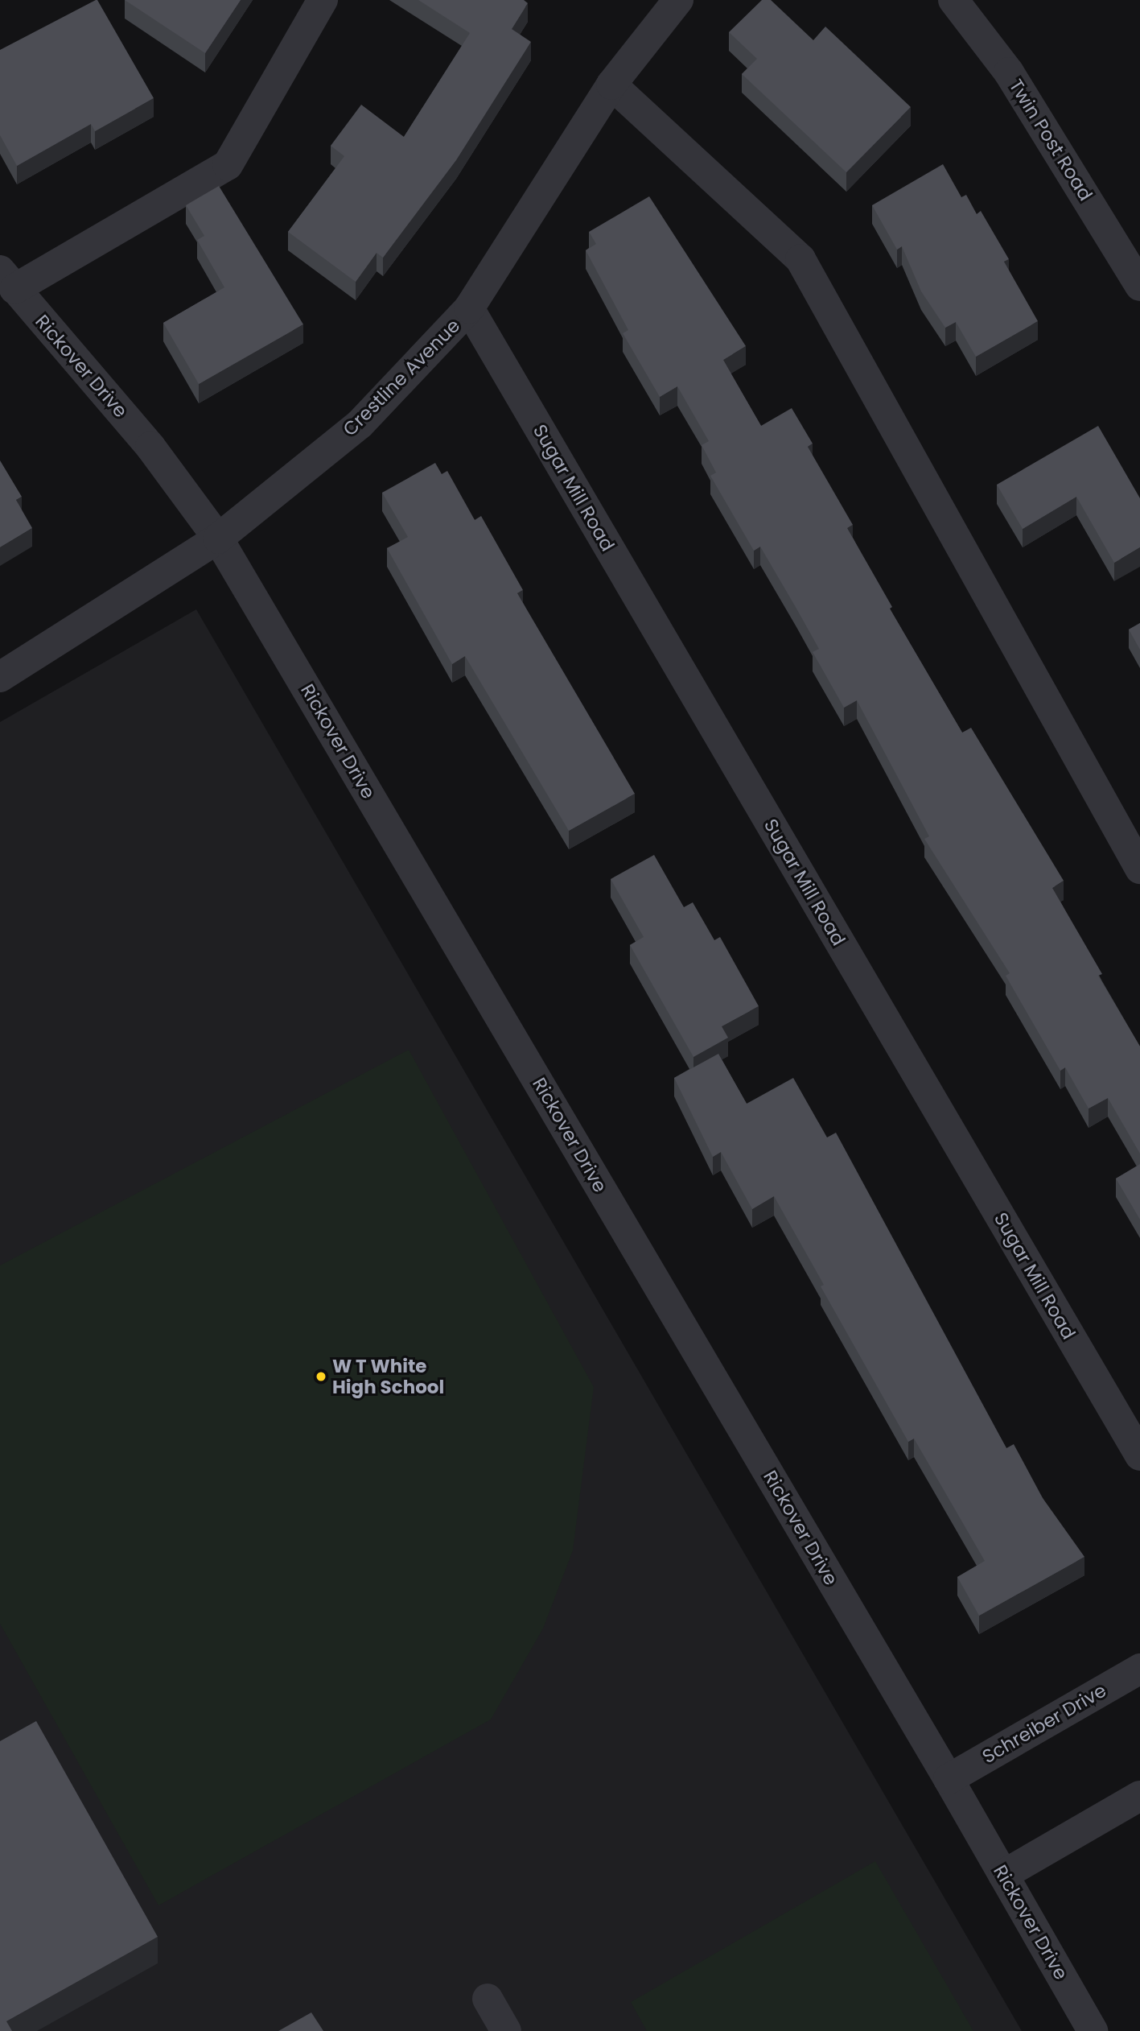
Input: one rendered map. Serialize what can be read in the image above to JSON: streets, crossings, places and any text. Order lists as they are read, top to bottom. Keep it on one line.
{"streets":{"street":["Twin Post Road","Rickover Drive","Crestline Avenue","Sugar Mill Road","Schreiber Drive"]},"crossings":[["Rickover Drive","Crestline Avenue"],["Rickover Drive","Schreiber Drive"],["Crestline Avenue","Sugar Mill Road"]],"places":["W T White High School"]}
